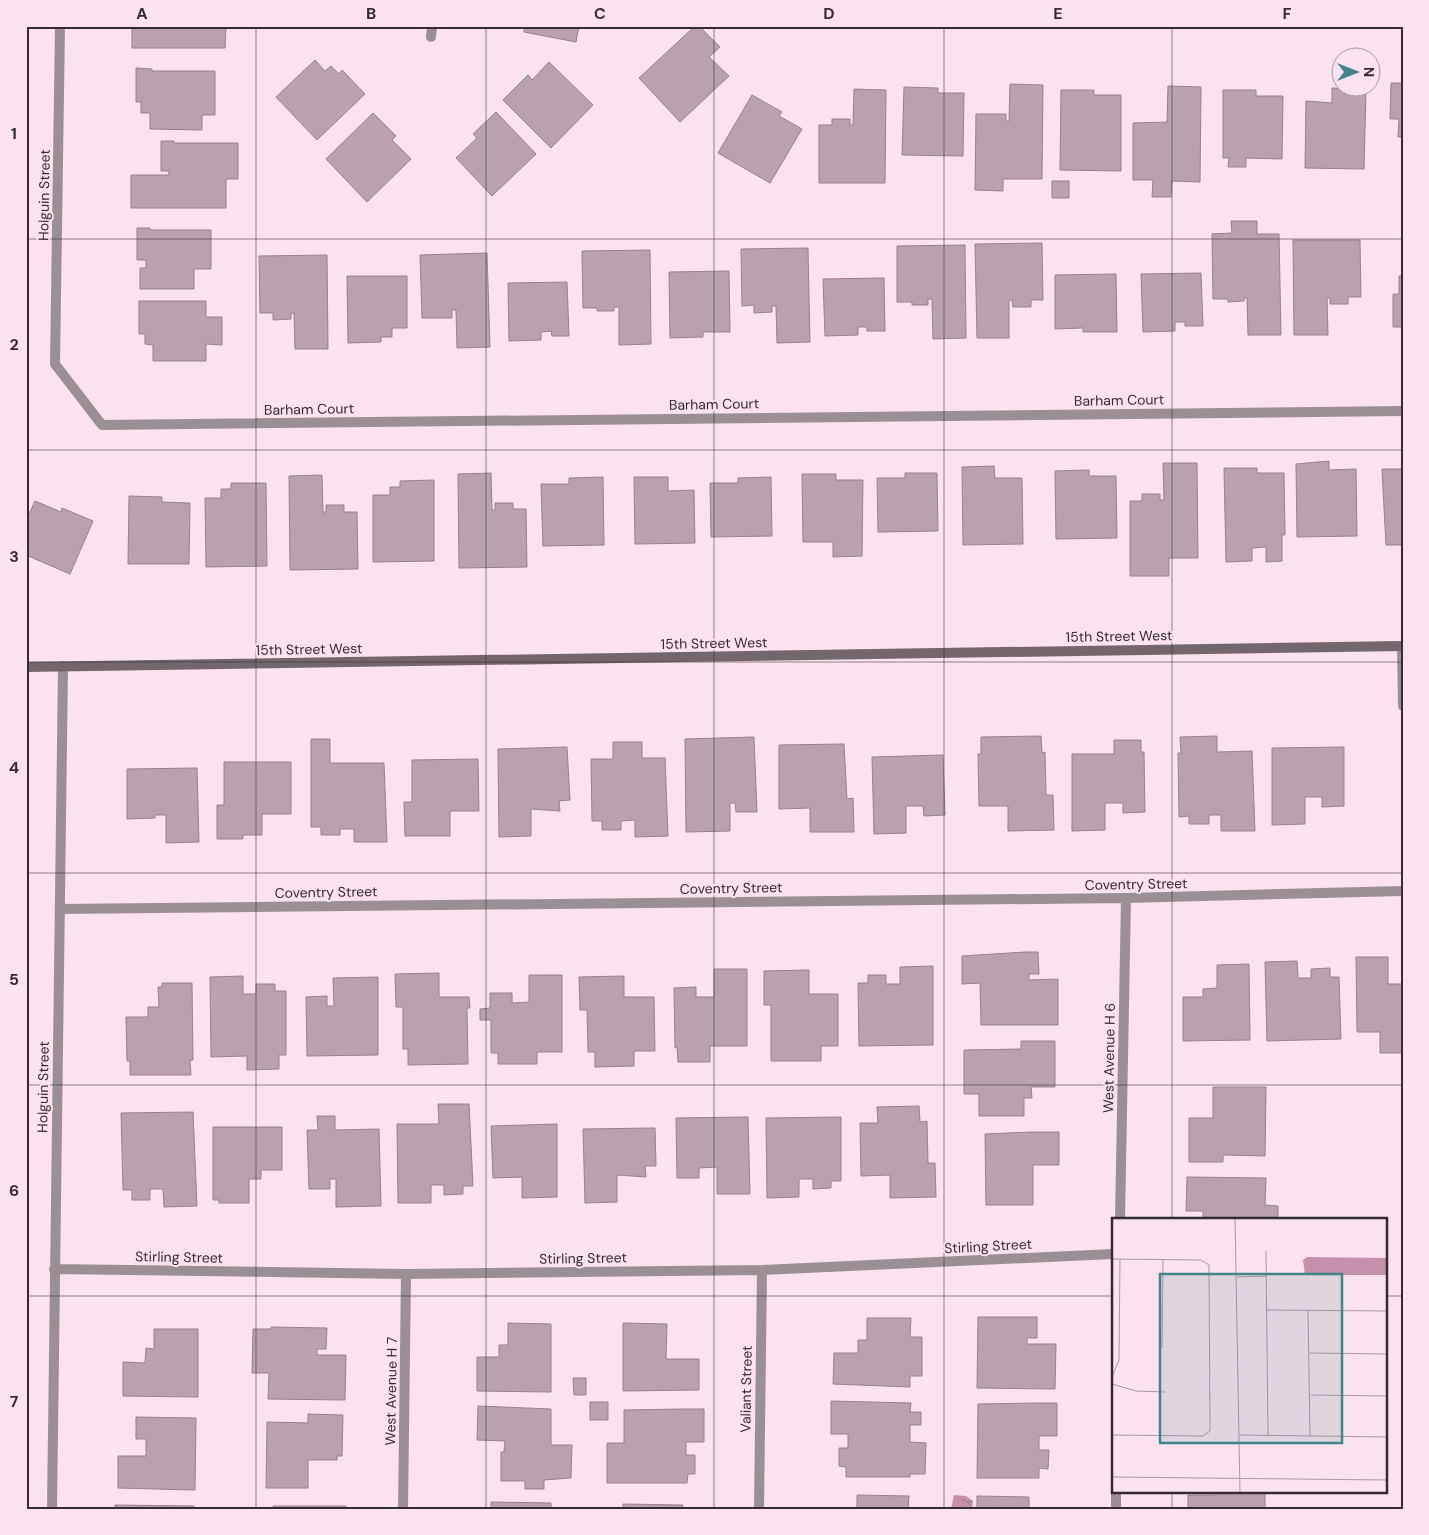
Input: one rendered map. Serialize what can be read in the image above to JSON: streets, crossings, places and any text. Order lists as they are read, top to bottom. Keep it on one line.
{"streets":{"street":["Holguin Street","Barham Court","15th Street West","Coventry Street","West Avenue H 6","Stirling Street","Valiant Street","West Avenue H 7"]},"crossings":[["Holguin Street","Barham Court"],["Holguin Street","15th Street West"],["Holguin Street","Coventry Street"],["Holguin Street","Stirling Street"],["Coventry Street","West Avenue H 6"],["Stirling Street","Valiant Street"],["Stirling Street","West Avenue H 7"]],"north":"right","grid":{"columns":["A","B","C","D","E","F"],"rows":["1","2","3","4","5","6","7"]}}
